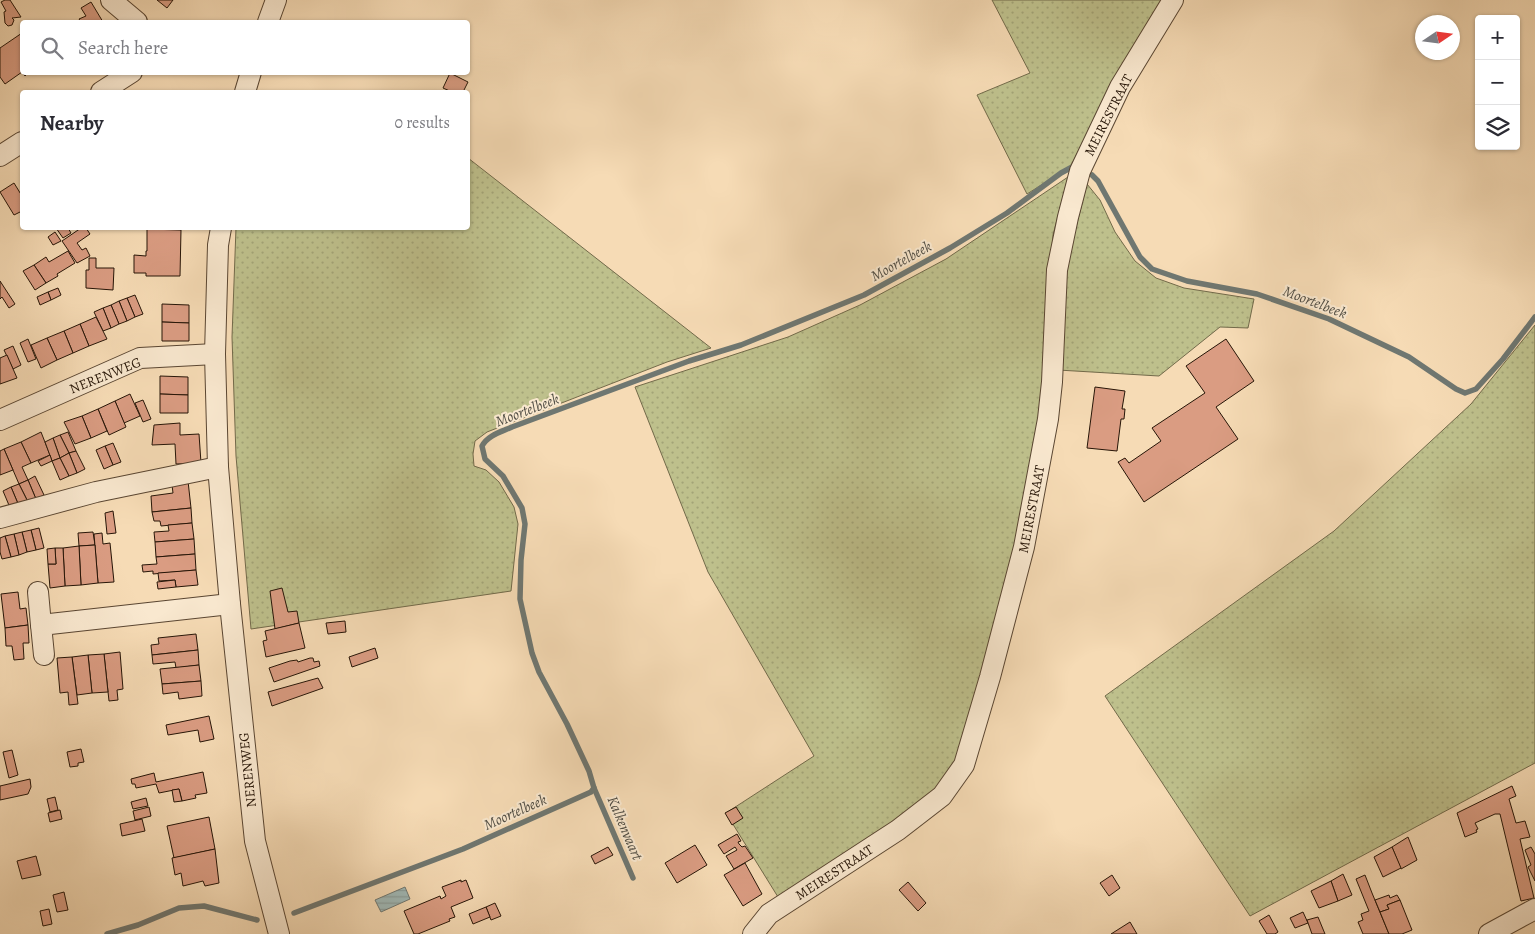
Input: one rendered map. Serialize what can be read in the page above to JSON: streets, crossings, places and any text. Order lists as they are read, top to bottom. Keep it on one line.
{"streets":{"street":["MEIRESTRAAT","NERENWEG"]},"water":["Moortelbeek","Kalkenvaart"],"north":"right","page":{"map_buttons":["+","−"],"search":"Search here","heading":["Nearby","0 results"]}}
